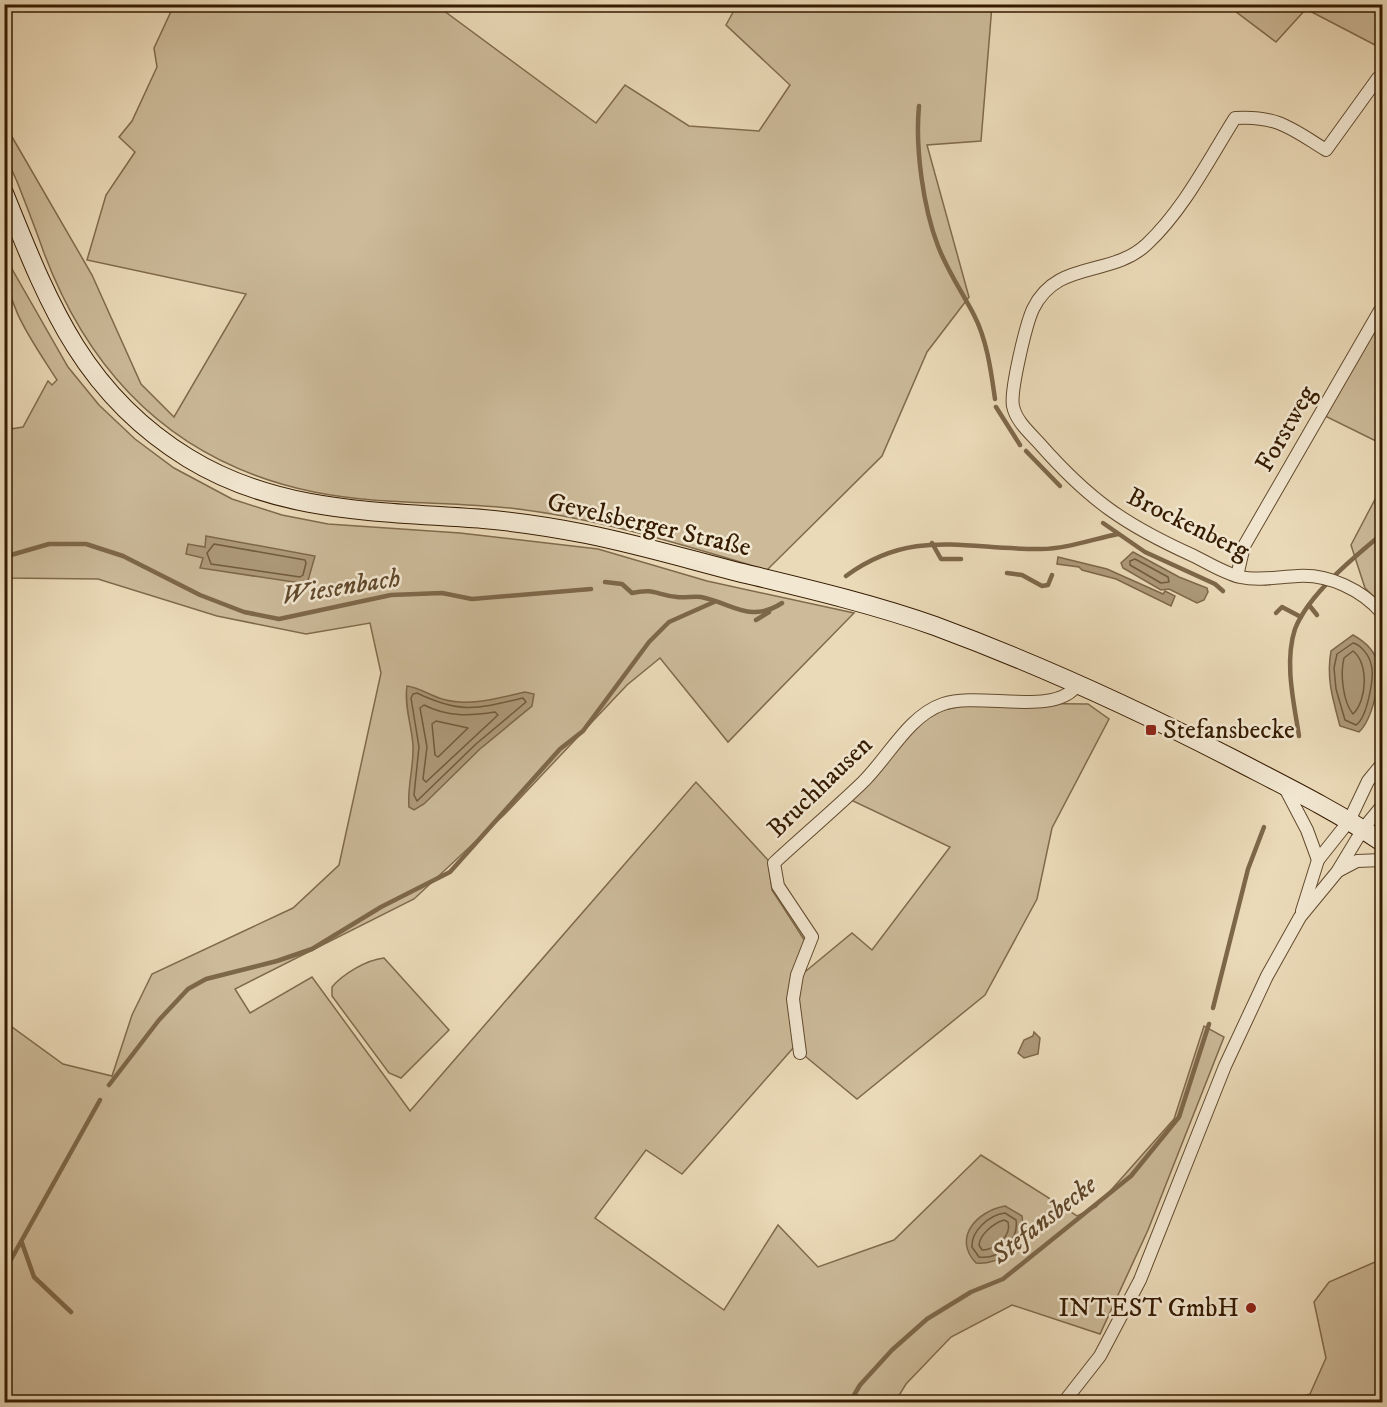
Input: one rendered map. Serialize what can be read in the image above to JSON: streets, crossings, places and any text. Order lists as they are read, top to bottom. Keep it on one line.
{"streets":{"main road":["Gevelsberger Straße"],"street":["Forstweg","Brockenberg","Bruchhausen"]},"crossings":[["Forstweg","Brockenberg"],["Gevelsberger Straße","Bruchhausen"]],"water":["Wiesenbach","Stefansbecke"],"places":{"transit":["Stefansbecke"],"other":["INTEST GmbH"]}}
